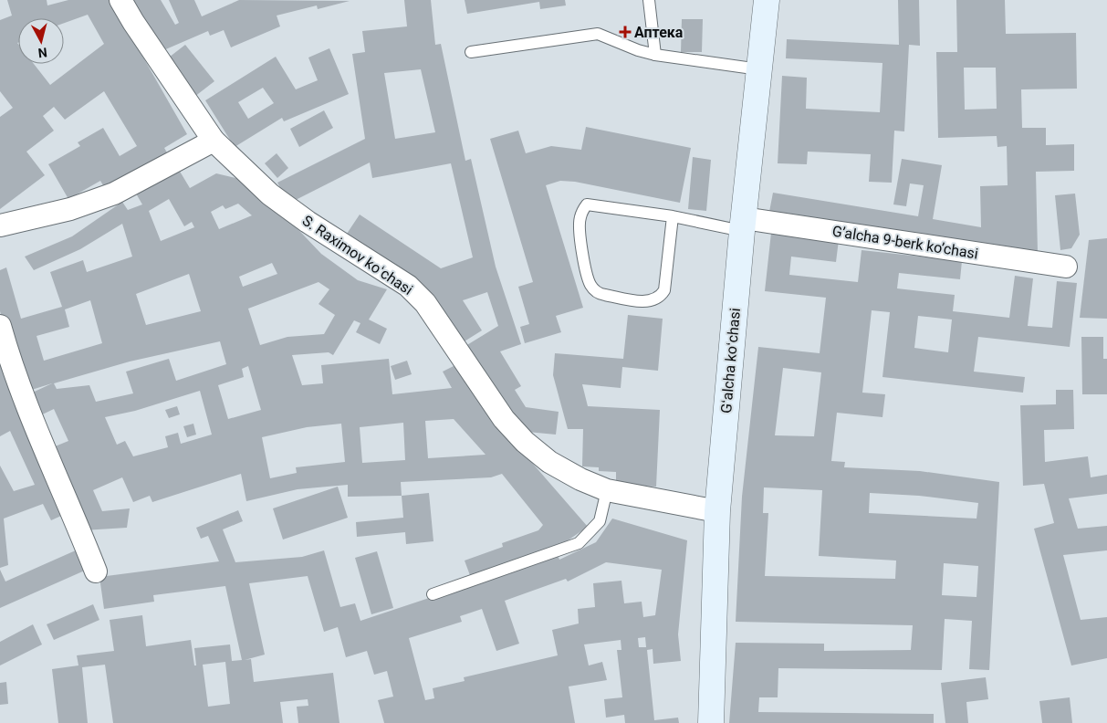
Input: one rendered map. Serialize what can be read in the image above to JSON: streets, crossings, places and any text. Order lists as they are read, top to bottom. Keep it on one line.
{"streets":{"street":["Gʼalcha 9-berk koʼchasi","S. Raximov koʻchasi","Gʻalcha koʻchasi"]},"crossings":[["Gʼalcha 9-berk koʼchasi","Gʻalcha koʻchasi"],["S. Raximov koʻchasi","Gʻalcha koʻchasi"]],"places":{"health":["Аптека"]},"north":"bottom"}
